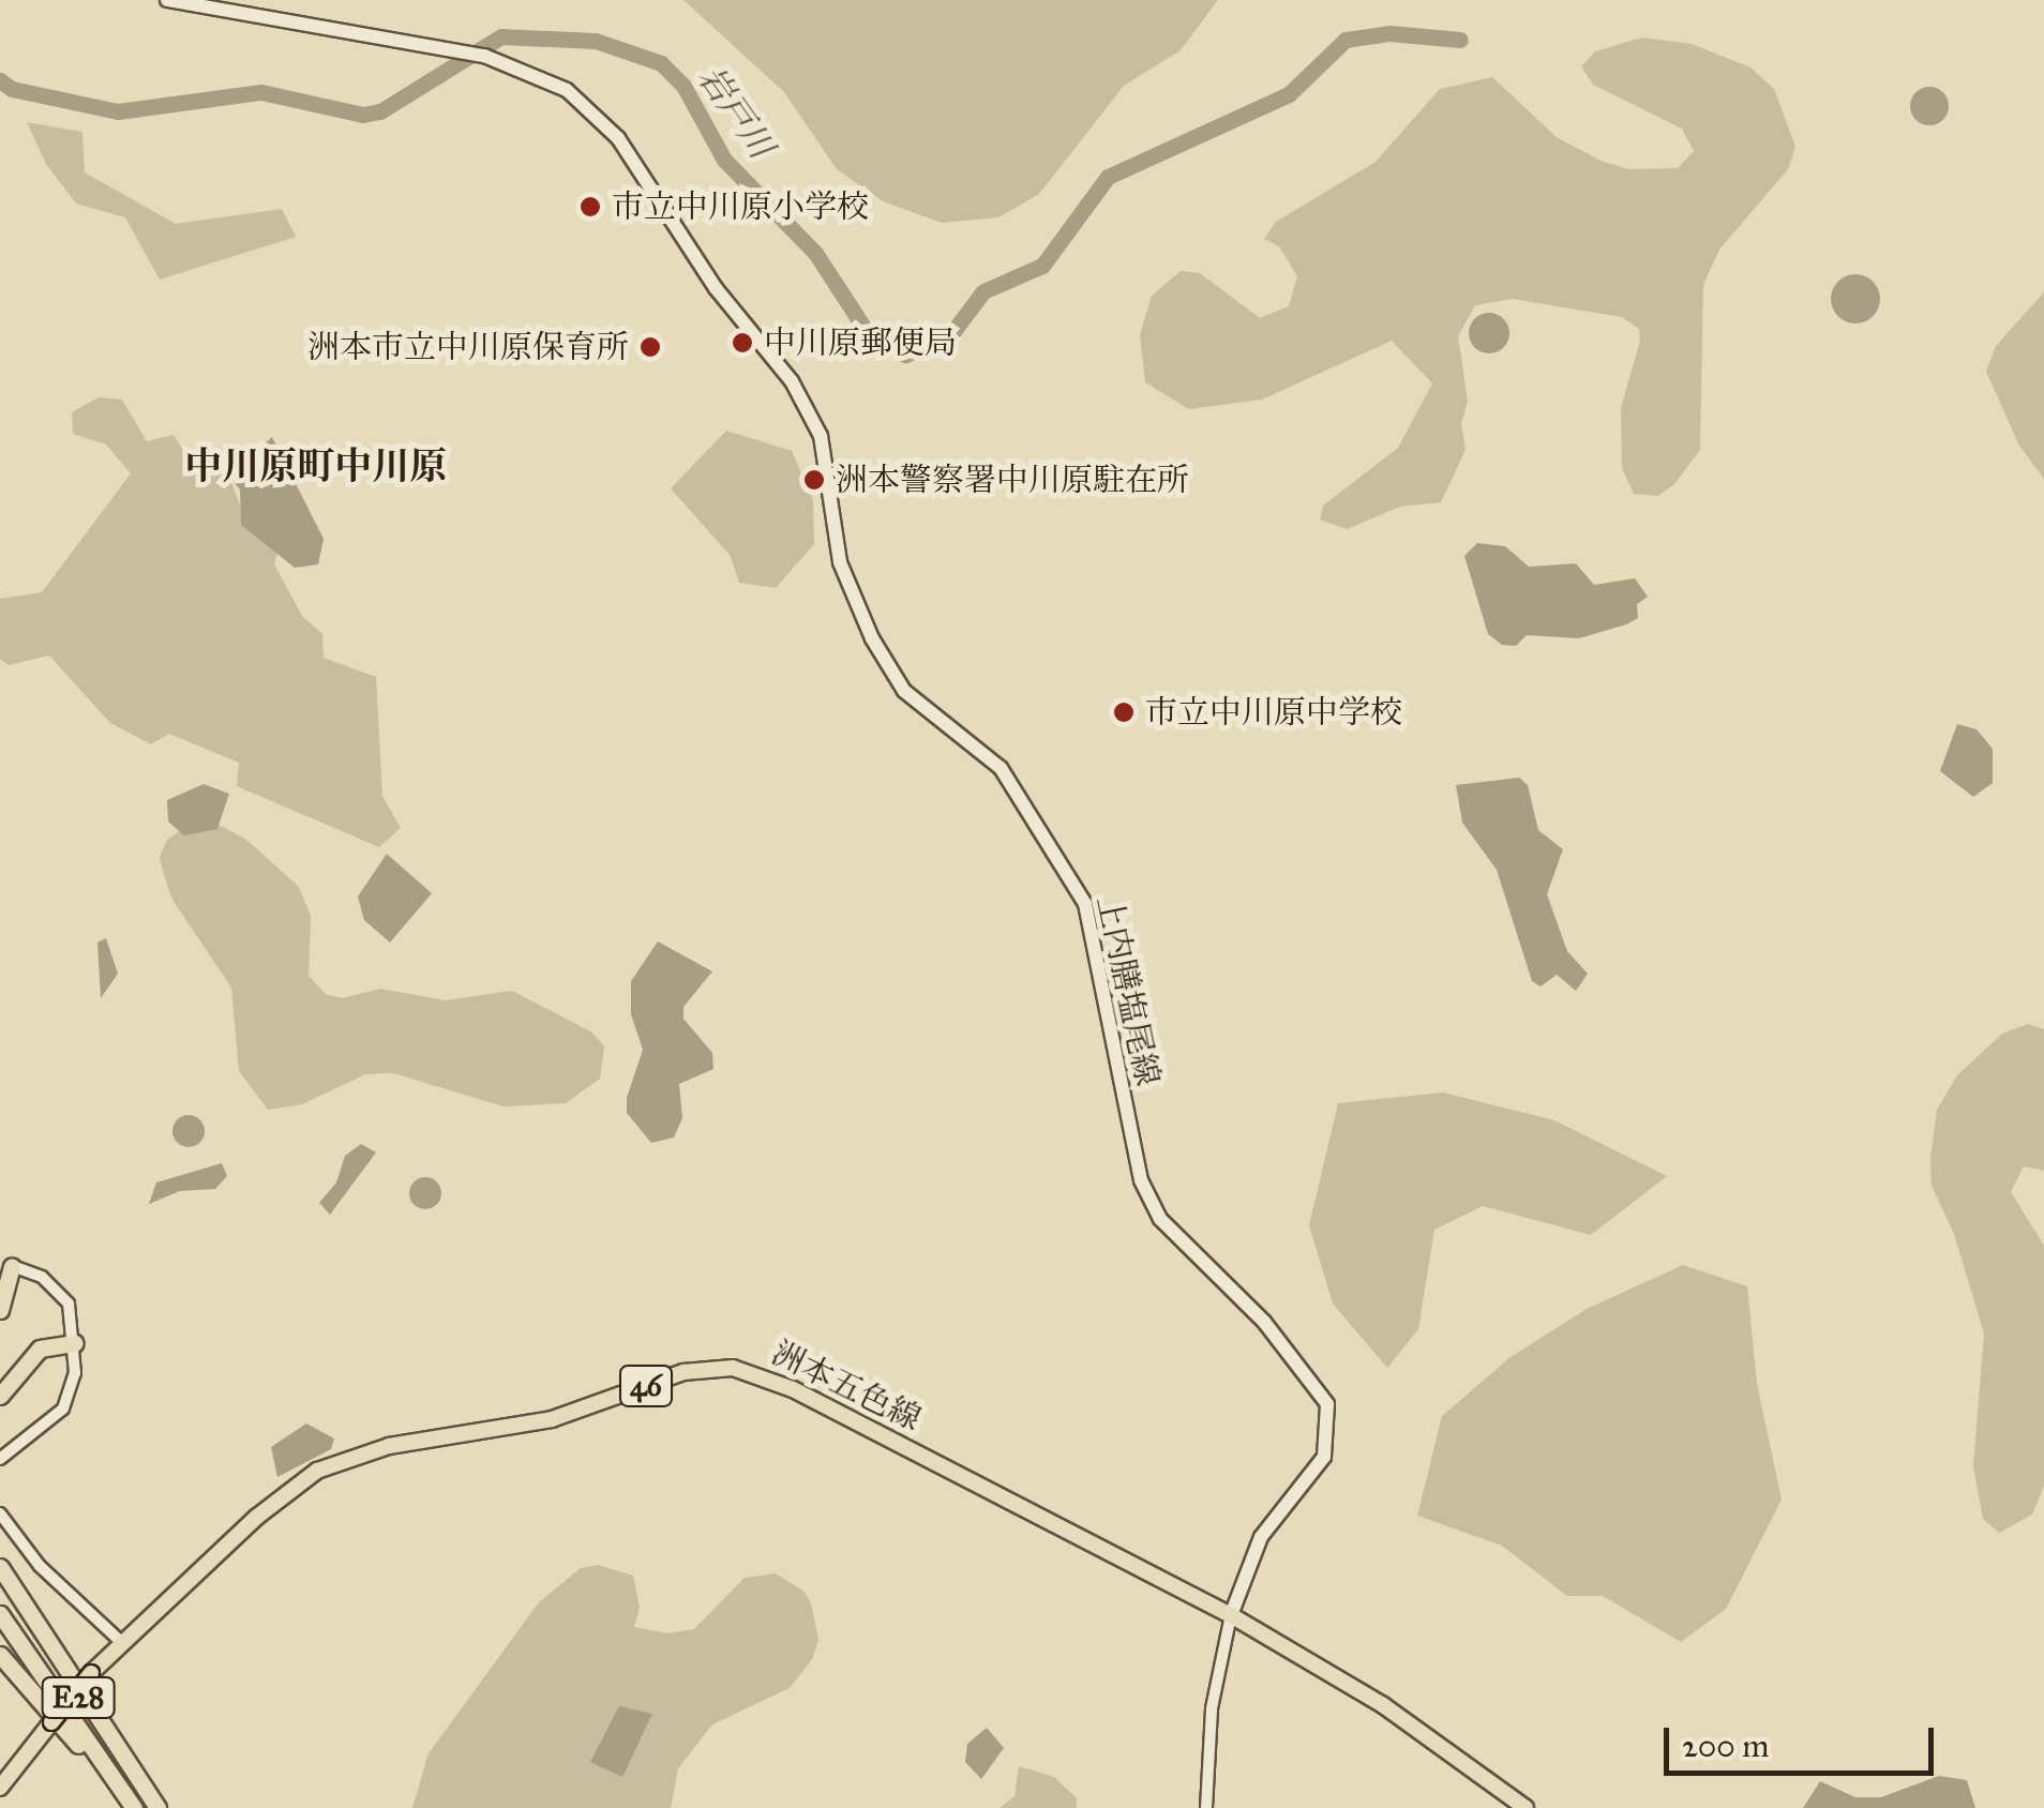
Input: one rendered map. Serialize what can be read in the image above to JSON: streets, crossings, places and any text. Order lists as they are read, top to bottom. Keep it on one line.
{"streets":{"highway":["E28"],"main road":["上内膳塩尾線","46","洲本五色線"]},"crossings":[["上内膳塩尾線","洲本五色線"]],"districts":["中川原町中川原"],"water":["岩戸川"],"places":["市立中川原小学校","中川原郵便局","洲本市立中川原保育所","洲本警察署中川原駐在所","市立中川原中学校"],"scale_bar":"200 m"}
